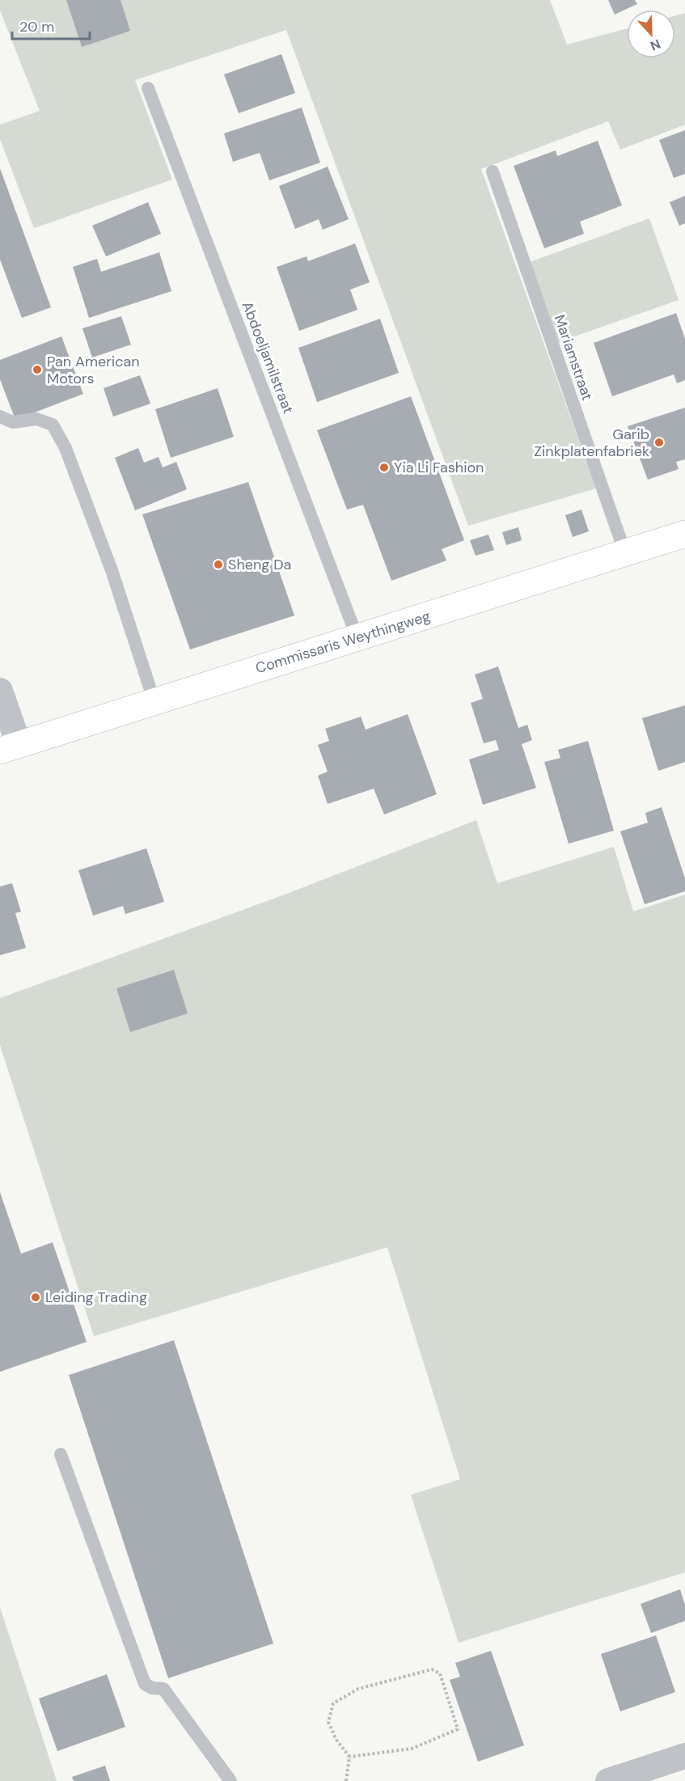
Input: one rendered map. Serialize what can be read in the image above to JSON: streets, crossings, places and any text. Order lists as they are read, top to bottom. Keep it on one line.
{"streets":{"main road":["Commissaris Weythingweg"],"lane":["Abdoeljamilstraat","Mariamstraat"]},"crossings":[["Abdoeljamilstraat","Commissaris Weythingweg"],["Mariamstraat","Commissaris Weythingweg"]],"places":["Pan American Motors","Garib Zinkplatenfabriek","Yia Li Fashion","Sheng Da","Leiding Trading"],"scale_bar":"20 m","north":"bottom"}
